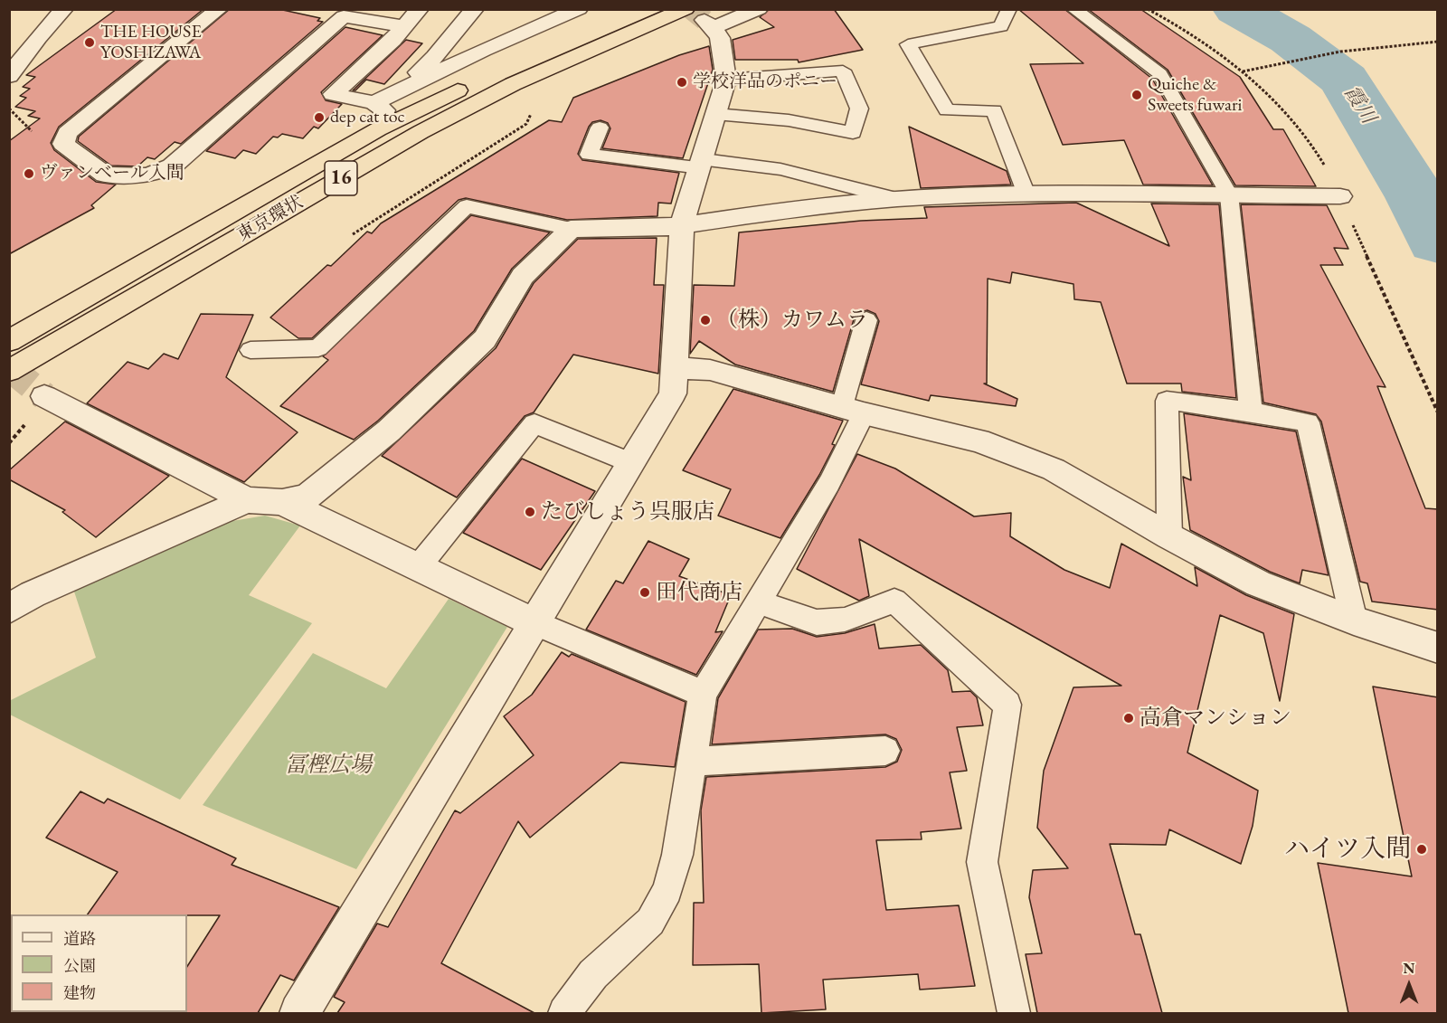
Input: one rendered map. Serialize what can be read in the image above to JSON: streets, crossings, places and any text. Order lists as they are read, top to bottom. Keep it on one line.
{"streets":{"highway":["16","東京環状"]},"water":["霞川"],"parks":["冨樫広場"],"places":["THE HOUSE YOSHIZAWA","学校洋品のポニー","Quiche & Sweets fuwari","dep cat toc","ヴァンベール入間","（株）カワムラ","たびしょう呉服店","田代商店","高倉マンション","ハイツ入間"],"legend":["道路","公園","建物"],"north":"top"}
